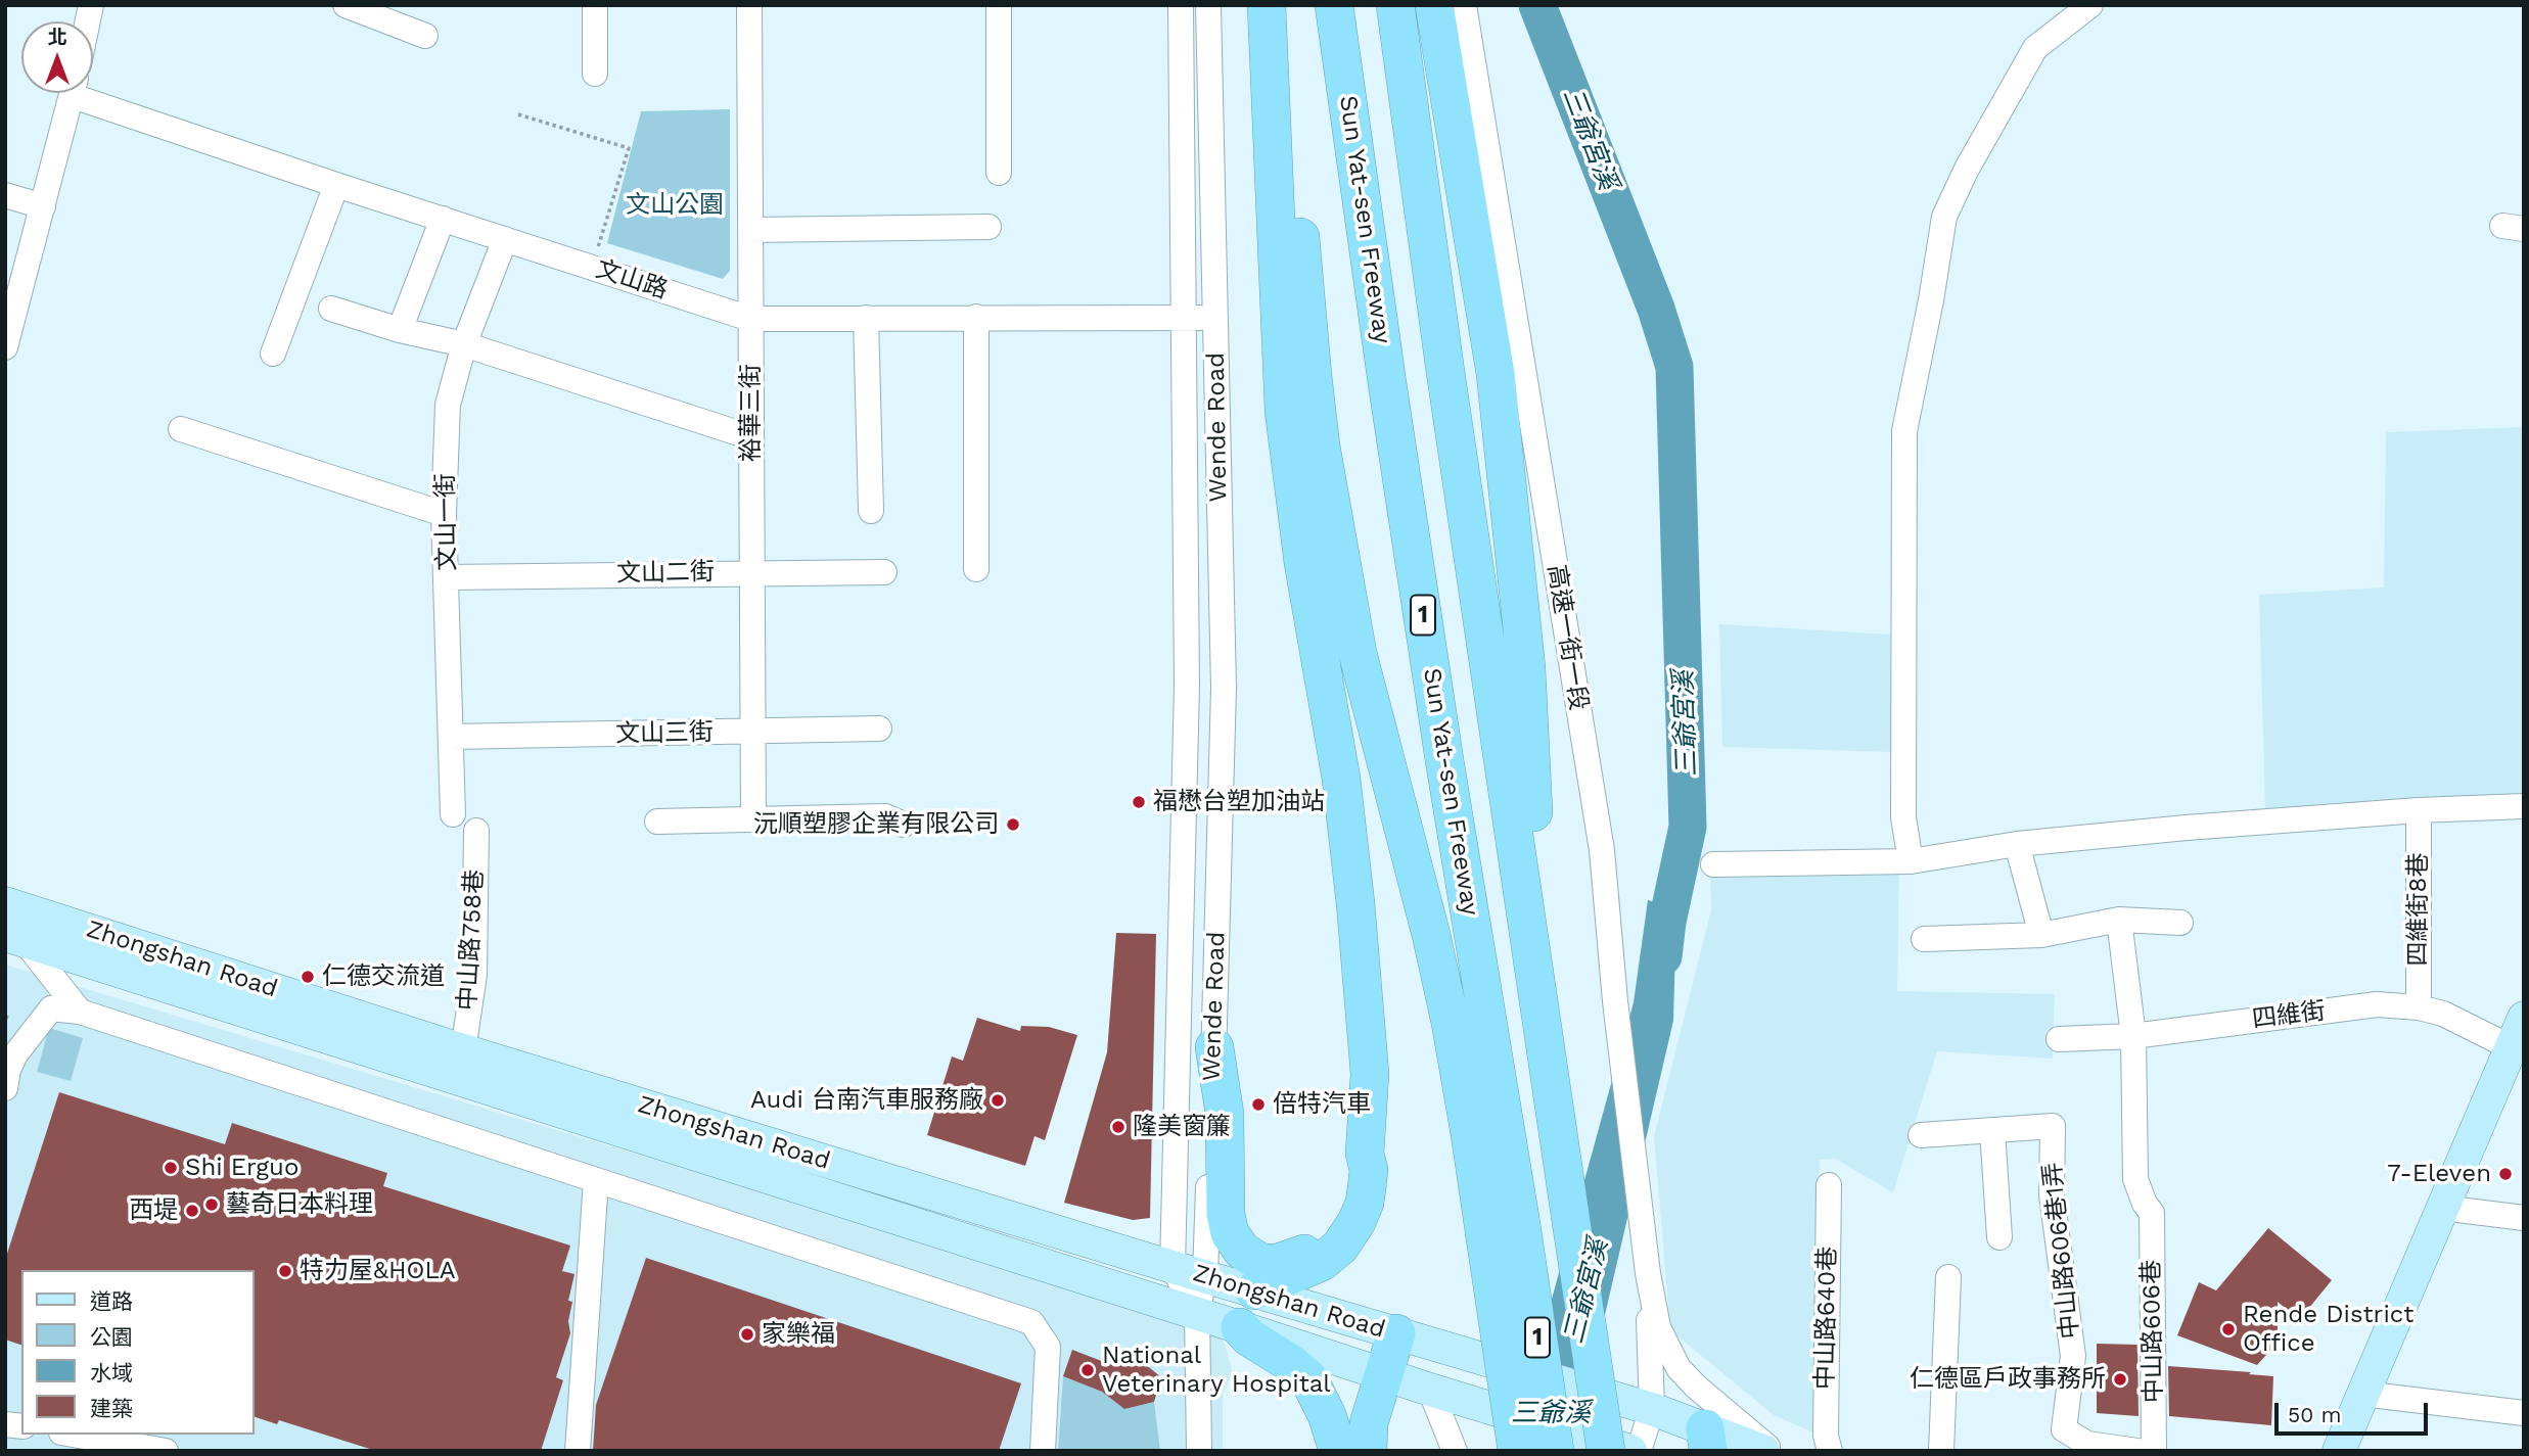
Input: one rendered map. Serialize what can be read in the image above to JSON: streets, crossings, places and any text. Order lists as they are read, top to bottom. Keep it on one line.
{"streets":{"highway":["Sun Yat-sen Freeway","1"],"main road":["Zhongshan Road"],"street":["文山路","裕華三街","Wende Road","文山一街","文山二街","高速一街一段","文山三街","四維街8巷","中山路758巷","四維街","中山路606巷1弄","中山路640巷","中山路606巷"]},"crossings":[["文山路","裕華三街"],["文山路","Wende Road"],["文山路","文山一街"],["裕華三街","文山二街"],["裕華三街","文山三街"],["Wende Road","Zhongshan Road"],["文山一街","文山二街"],["文山一街","文山三街"],["1","高速一街一段"],["1","Zhongshan Road"],["高速一街一段","Zhongshan Road"],["四維街8巷","四維街"],["中山路758巷","Zhongshan Road"],["四維街","中山路606巷"]],"water":["三爺宮溪","三爺溪"],"parks":["文山公園"],"places":["福懋台塑加油站","沅順塑膠企業有限公司","仁德交流道","Audi 台南汽車服務廠","倍特汽車","隆美窗簾","Shi Erguo","7-Eleven","藝奇日本料理","西堤","特力屋&HOLA","Rende District Office","家樂福","National Veterinary Hospital","仁德區戶政事務所"],"legend":["道路","公園","水域","建築"],"scale_bar":"50 m","north":"top"}
